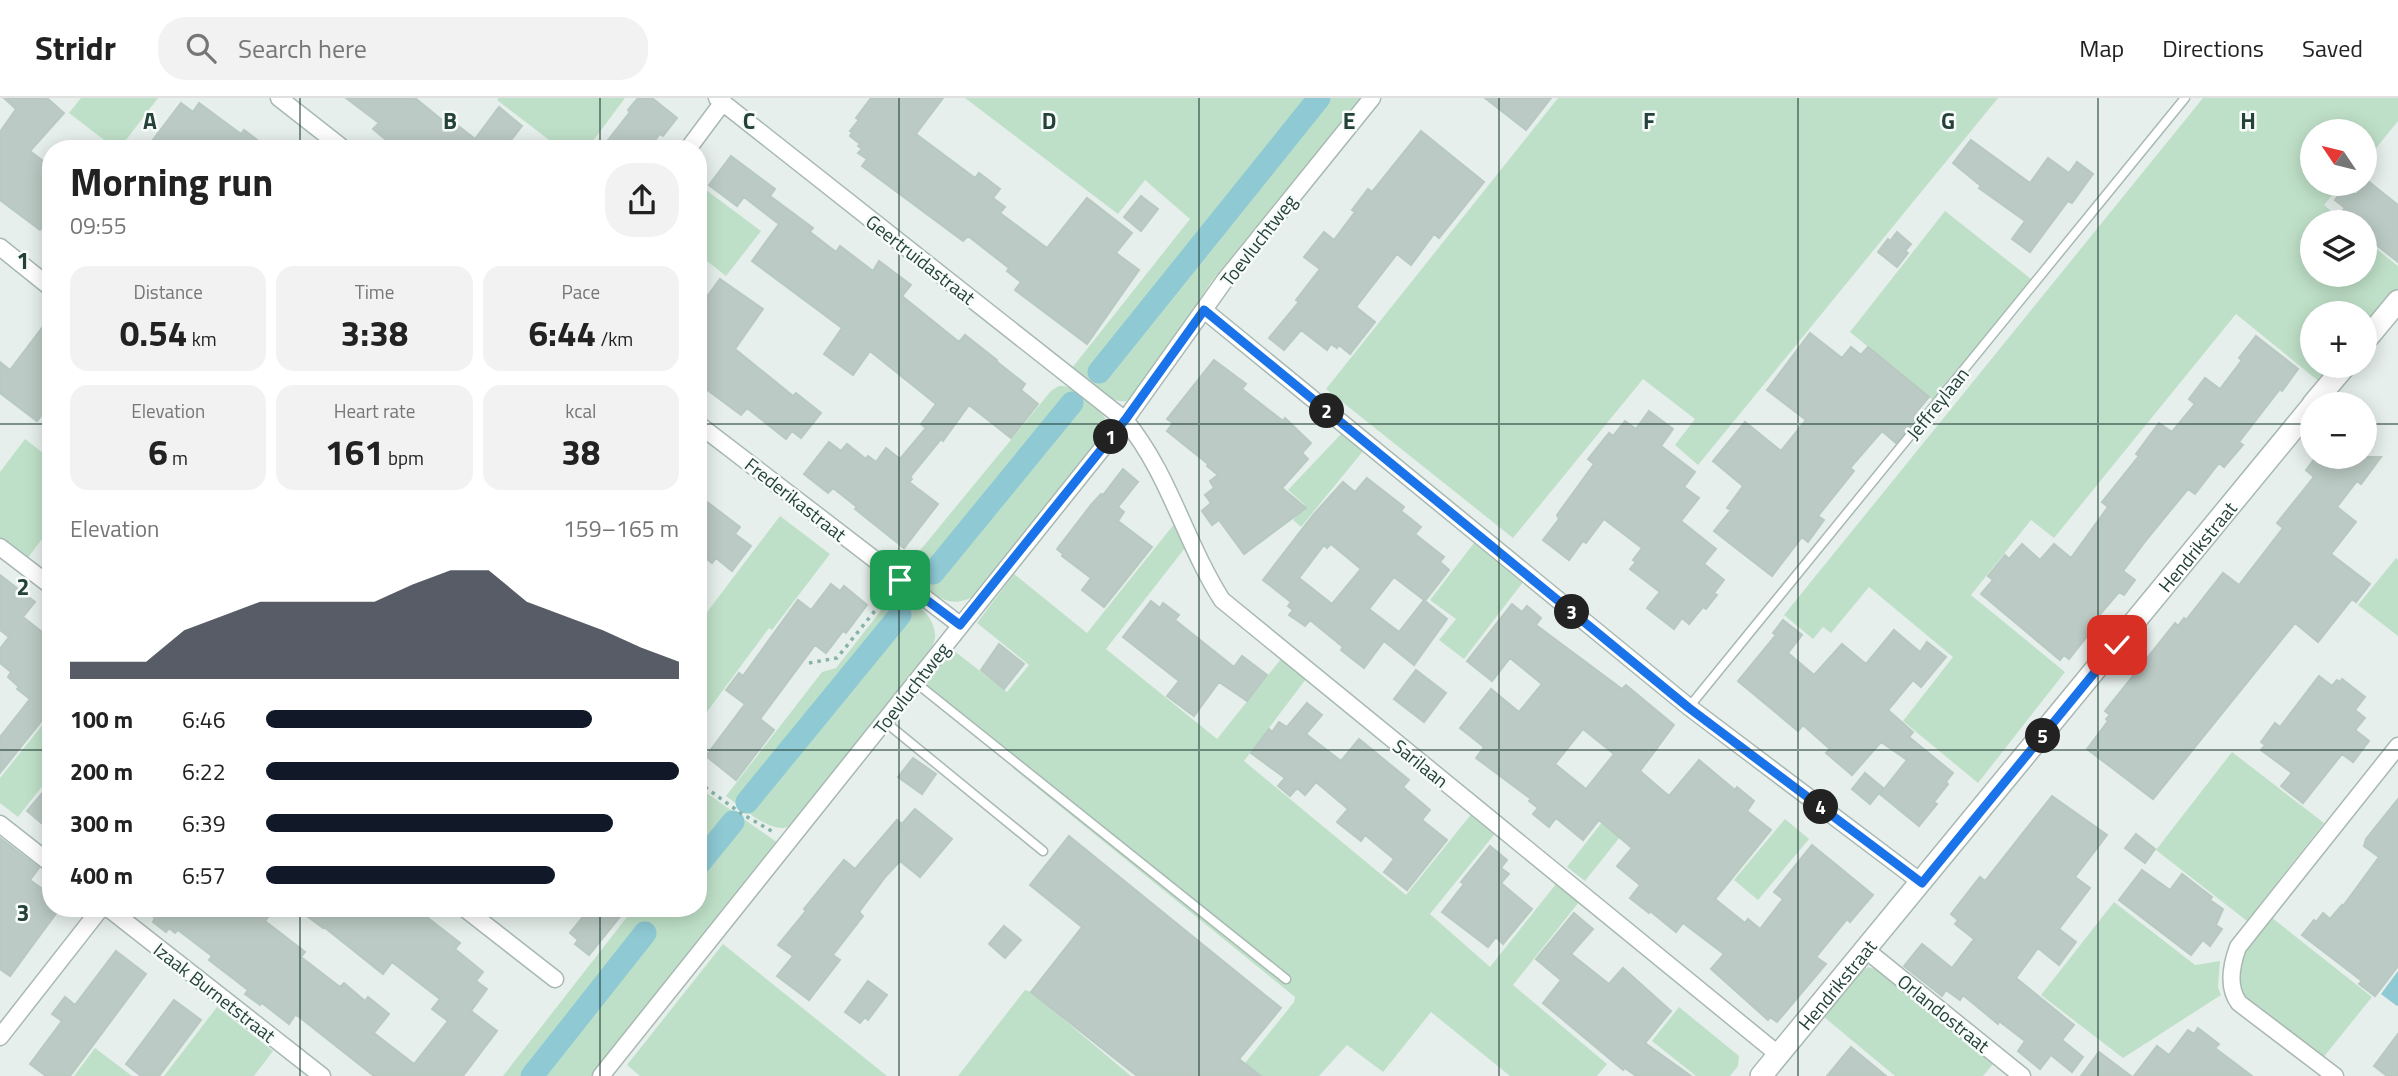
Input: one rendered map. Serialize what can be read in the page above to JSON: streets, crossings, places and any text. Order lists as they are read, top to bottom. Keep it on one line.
{"streets":{"street":["Toevluchtweg","Geertruidastraat","Frederikastraat","Hendrikstraat","Sarilaan","Izaak Burnetstraat","Orlandostraat"],"lane":["Jeffreylaan"]},"crossings":[["Toevluchtweg","Geertruidastraat"],["Toevluchtweg","Frederikastraat"],["Toevluchtweg","Sarilaan"],["Geertruidastraat","Sarilaan"],["Hendrikstraat","Sarilaan"],["Hendrikstraat","Orlandostraat"]],"north":"top left","page":{"header":"Stridr","search":"Search here","nav":["Map","Directions","Saved"],"map_buttons":["+","−"],"heading":["Morning run","09:55"],"stats":[["Distance","0.54 km"],["Time","3:38"],["Pace","6:44 /km"],["Elevation","6 m"],["Heart rate","161 bpm"],["kcal","38"]],"pins":["2","1","3","5","4"],"chart":["Elevation","159–165 m"],"list":[{"name":"100 m","note":"6:46"},{"name":"200 m","note":"6:22"},{"name":"300 m","note":"6:39"},{"name":"400 m","note":"6:57"}]},"grid":{"columns":["A","B","C","D","E","F","G","H"],"rows":["1","2","3"]}}
